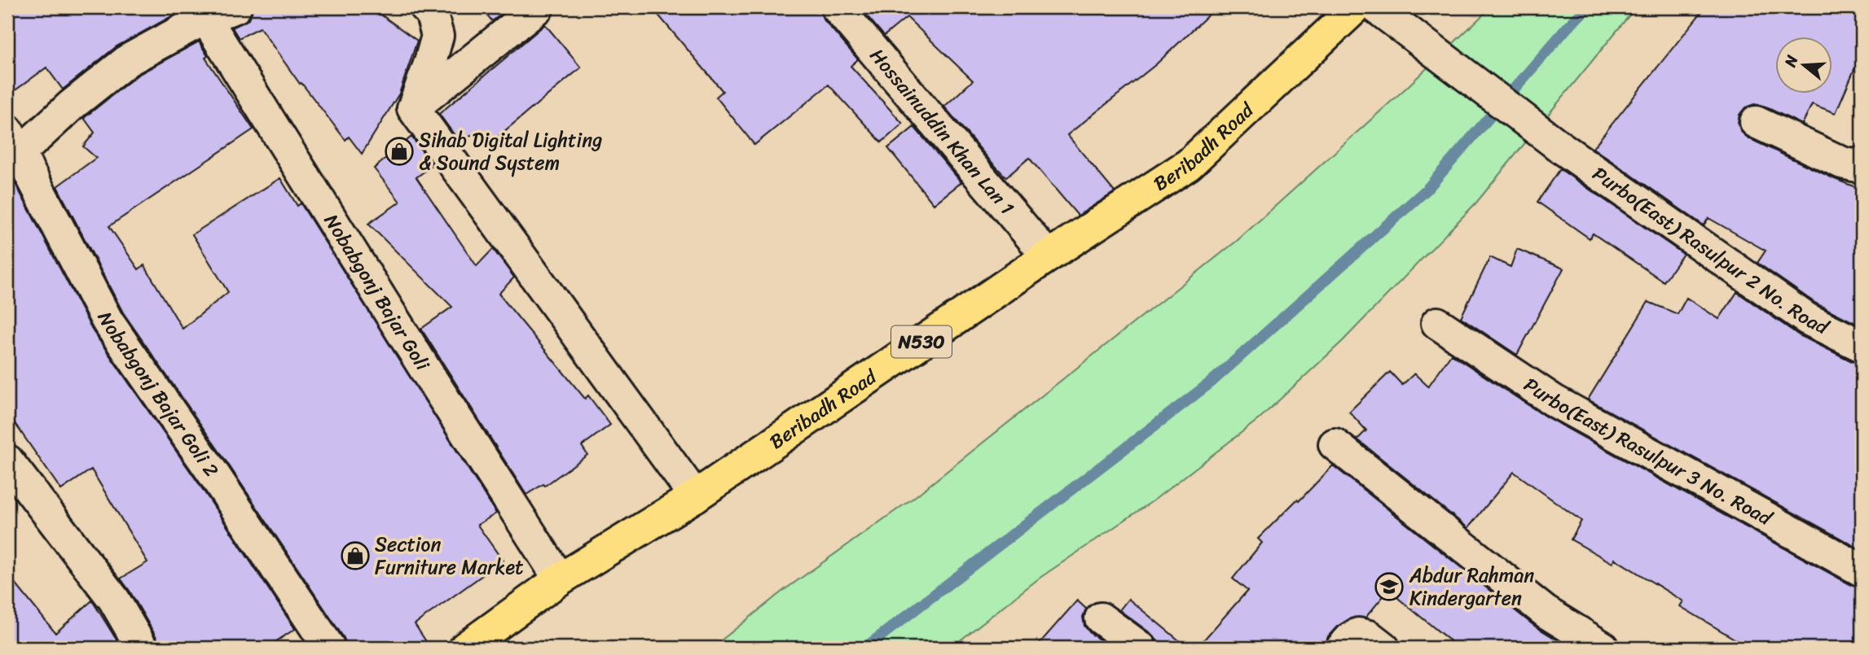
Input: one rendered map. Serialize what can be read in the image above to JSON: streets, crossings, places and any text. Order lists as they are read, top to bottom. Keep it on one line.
{"streets":{"highway":["Beribadh Road","N530"],"street":["Hossainuddin Khan Lan 1","Purbo(East) Rasulpur 2 No. Road","Nobabgonj Bajar Goli","Nobabgonj Bajar Goli 2","Purbo(East) Rasulpur 3 No. Road"]},"crossings":[["Hossainuddin Khan Lan 1","Beribadh Road"],["Beribadh Road","Nobabgonj Bajar Goli"]],"places":{"shop":["Sihab Digital Lighting & Sound System","Section Furniture Market"],"school or university":["Abdur Rahman Kindergarten"]},"north":"left"}
